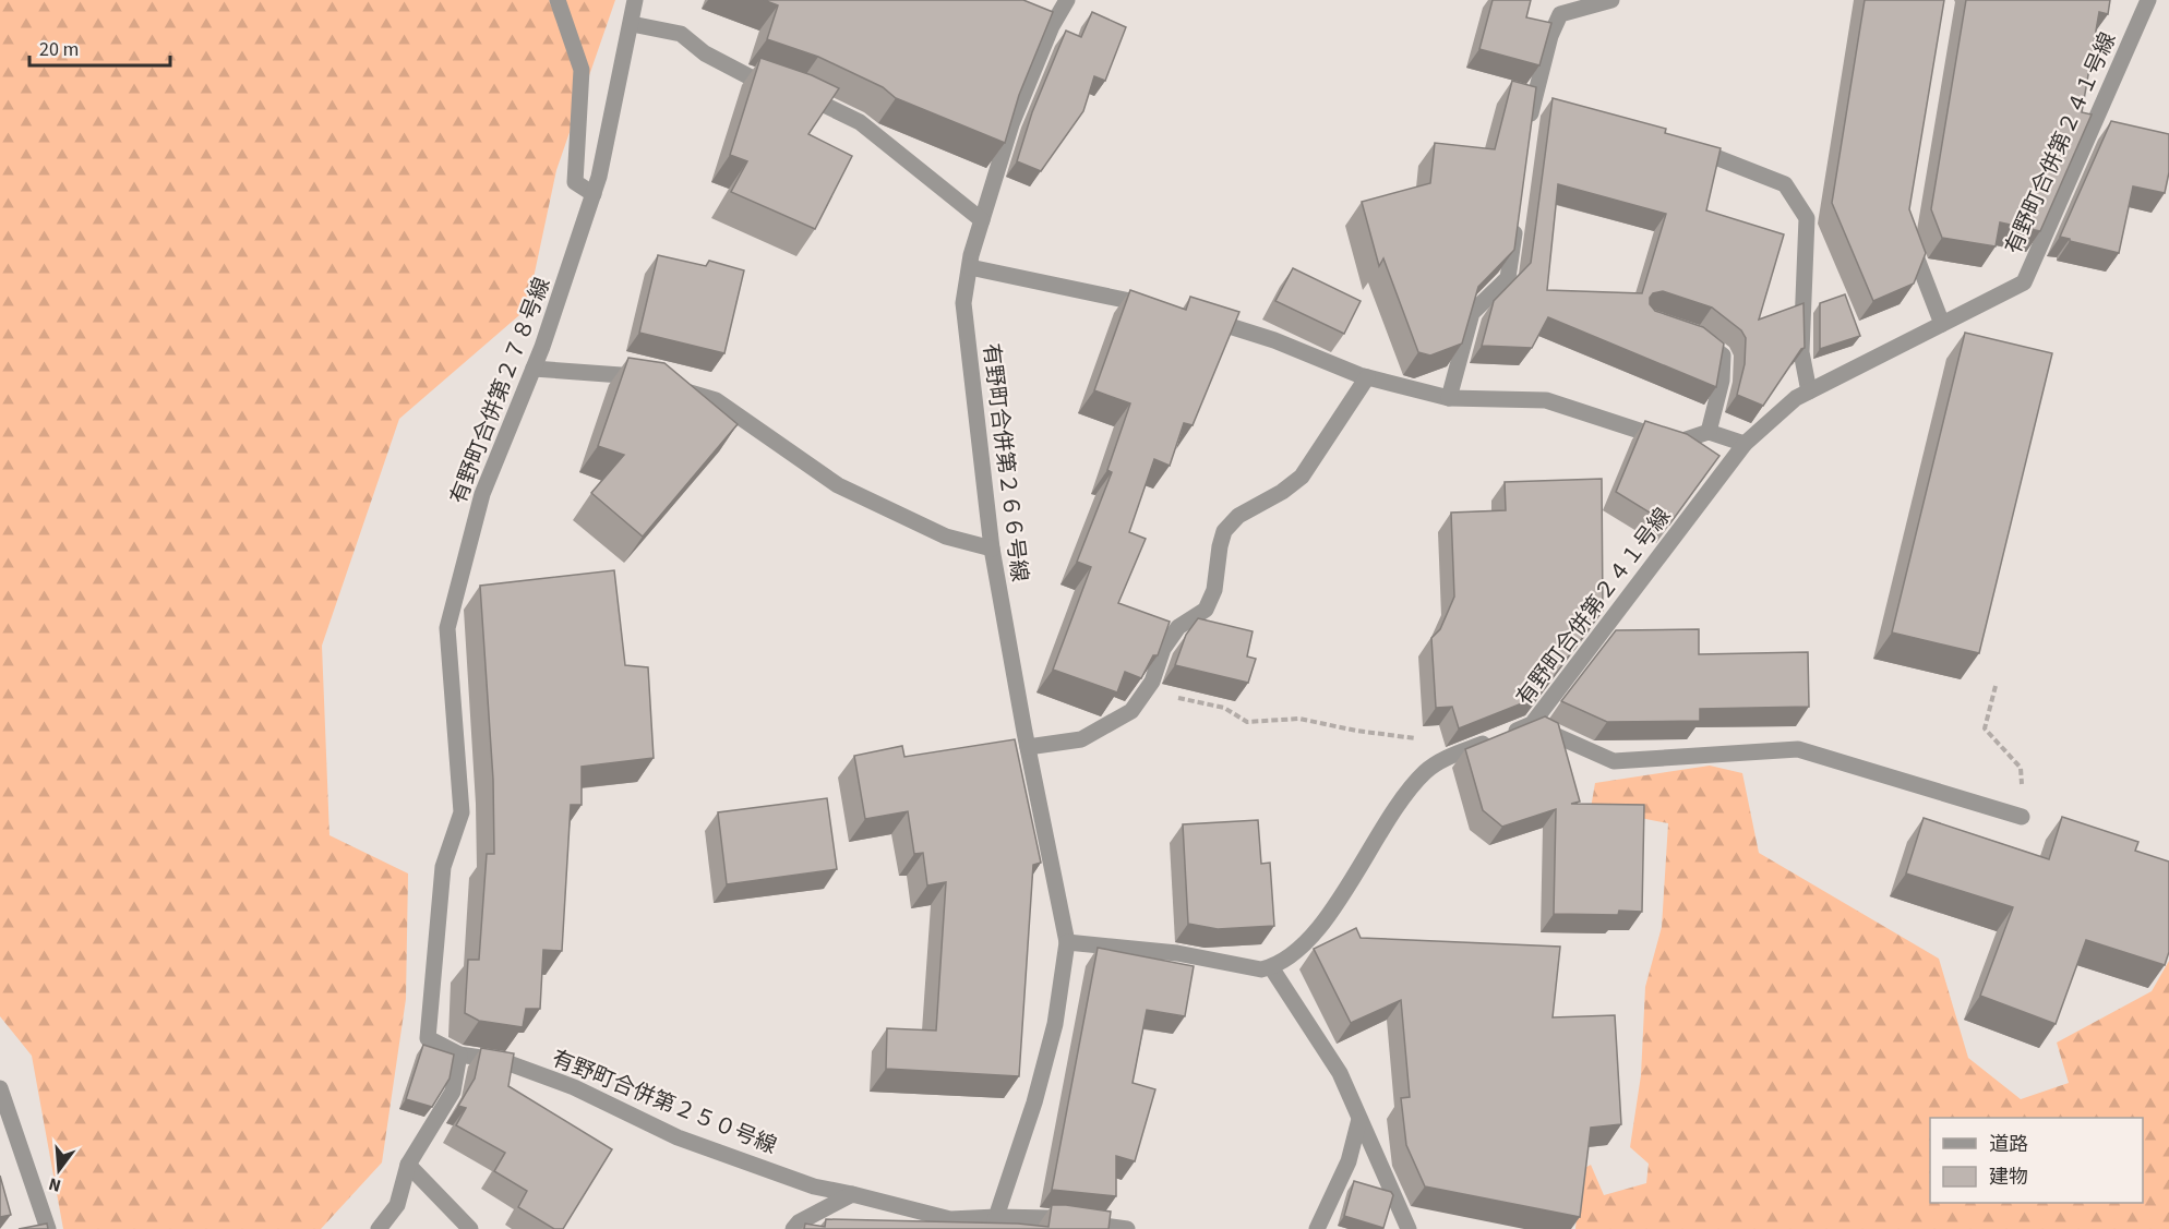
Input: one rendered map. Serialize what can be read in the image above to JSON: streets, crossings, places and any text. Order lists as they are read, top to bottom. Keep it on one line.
{"streets":{"street":["有野町合併第２４１号線","有野町合併第２７８号線","有野町合併第２６６号線","有野町合併第２５０号線"]},"crossings":[["有野町合併第２７８号線","有野町合併第２５０号線"]],"legend":["道路","建物"],"scale_bar":"20 m","north":"bottom"}
